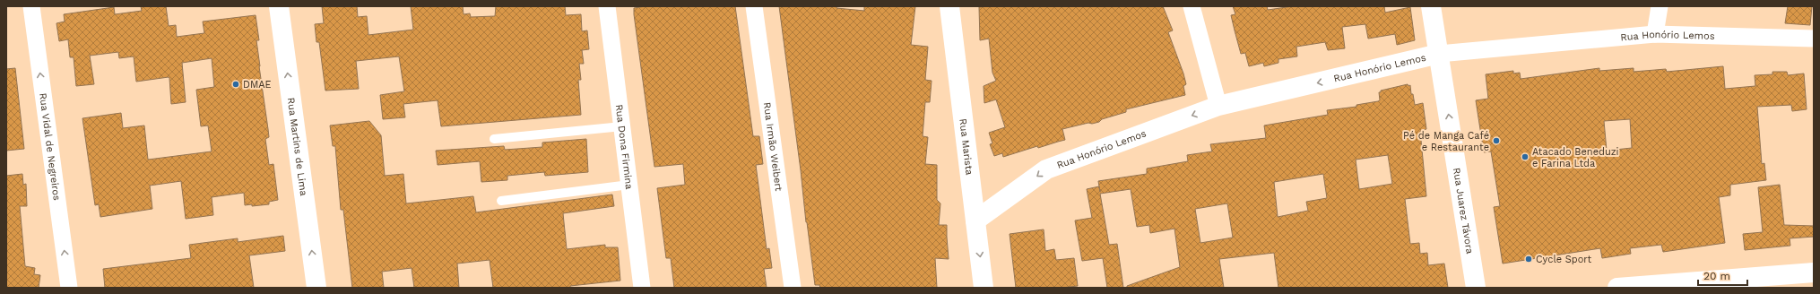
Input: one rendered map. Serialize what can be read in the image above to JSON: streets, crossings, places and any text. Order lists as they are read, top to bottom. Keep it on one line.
{"streets":{"street":["Rua Honório Lemos","Rua Vidal de Negreiros","Rua Martins de Lima","Rua Dona Firmina","Rua Irmão Weibert","Rua Marista","Rua Juarez Távora"]},"crossings":[["Rua Honório Lemos","Rua Marista"],["Rua Honório Lemos","Rua Juarez Távora"]],"one_way":["Rua Honório Lemos","Rua Vidal de Negreiros","Rua Martins de Lima","Rua Juarez Távora"],"places":["DMAE","Pé de Manga Café e Restaurante","Atacado Beneduzi e Farina Ltda","Cycle Sport"],"scale_bar":"20 m"}
